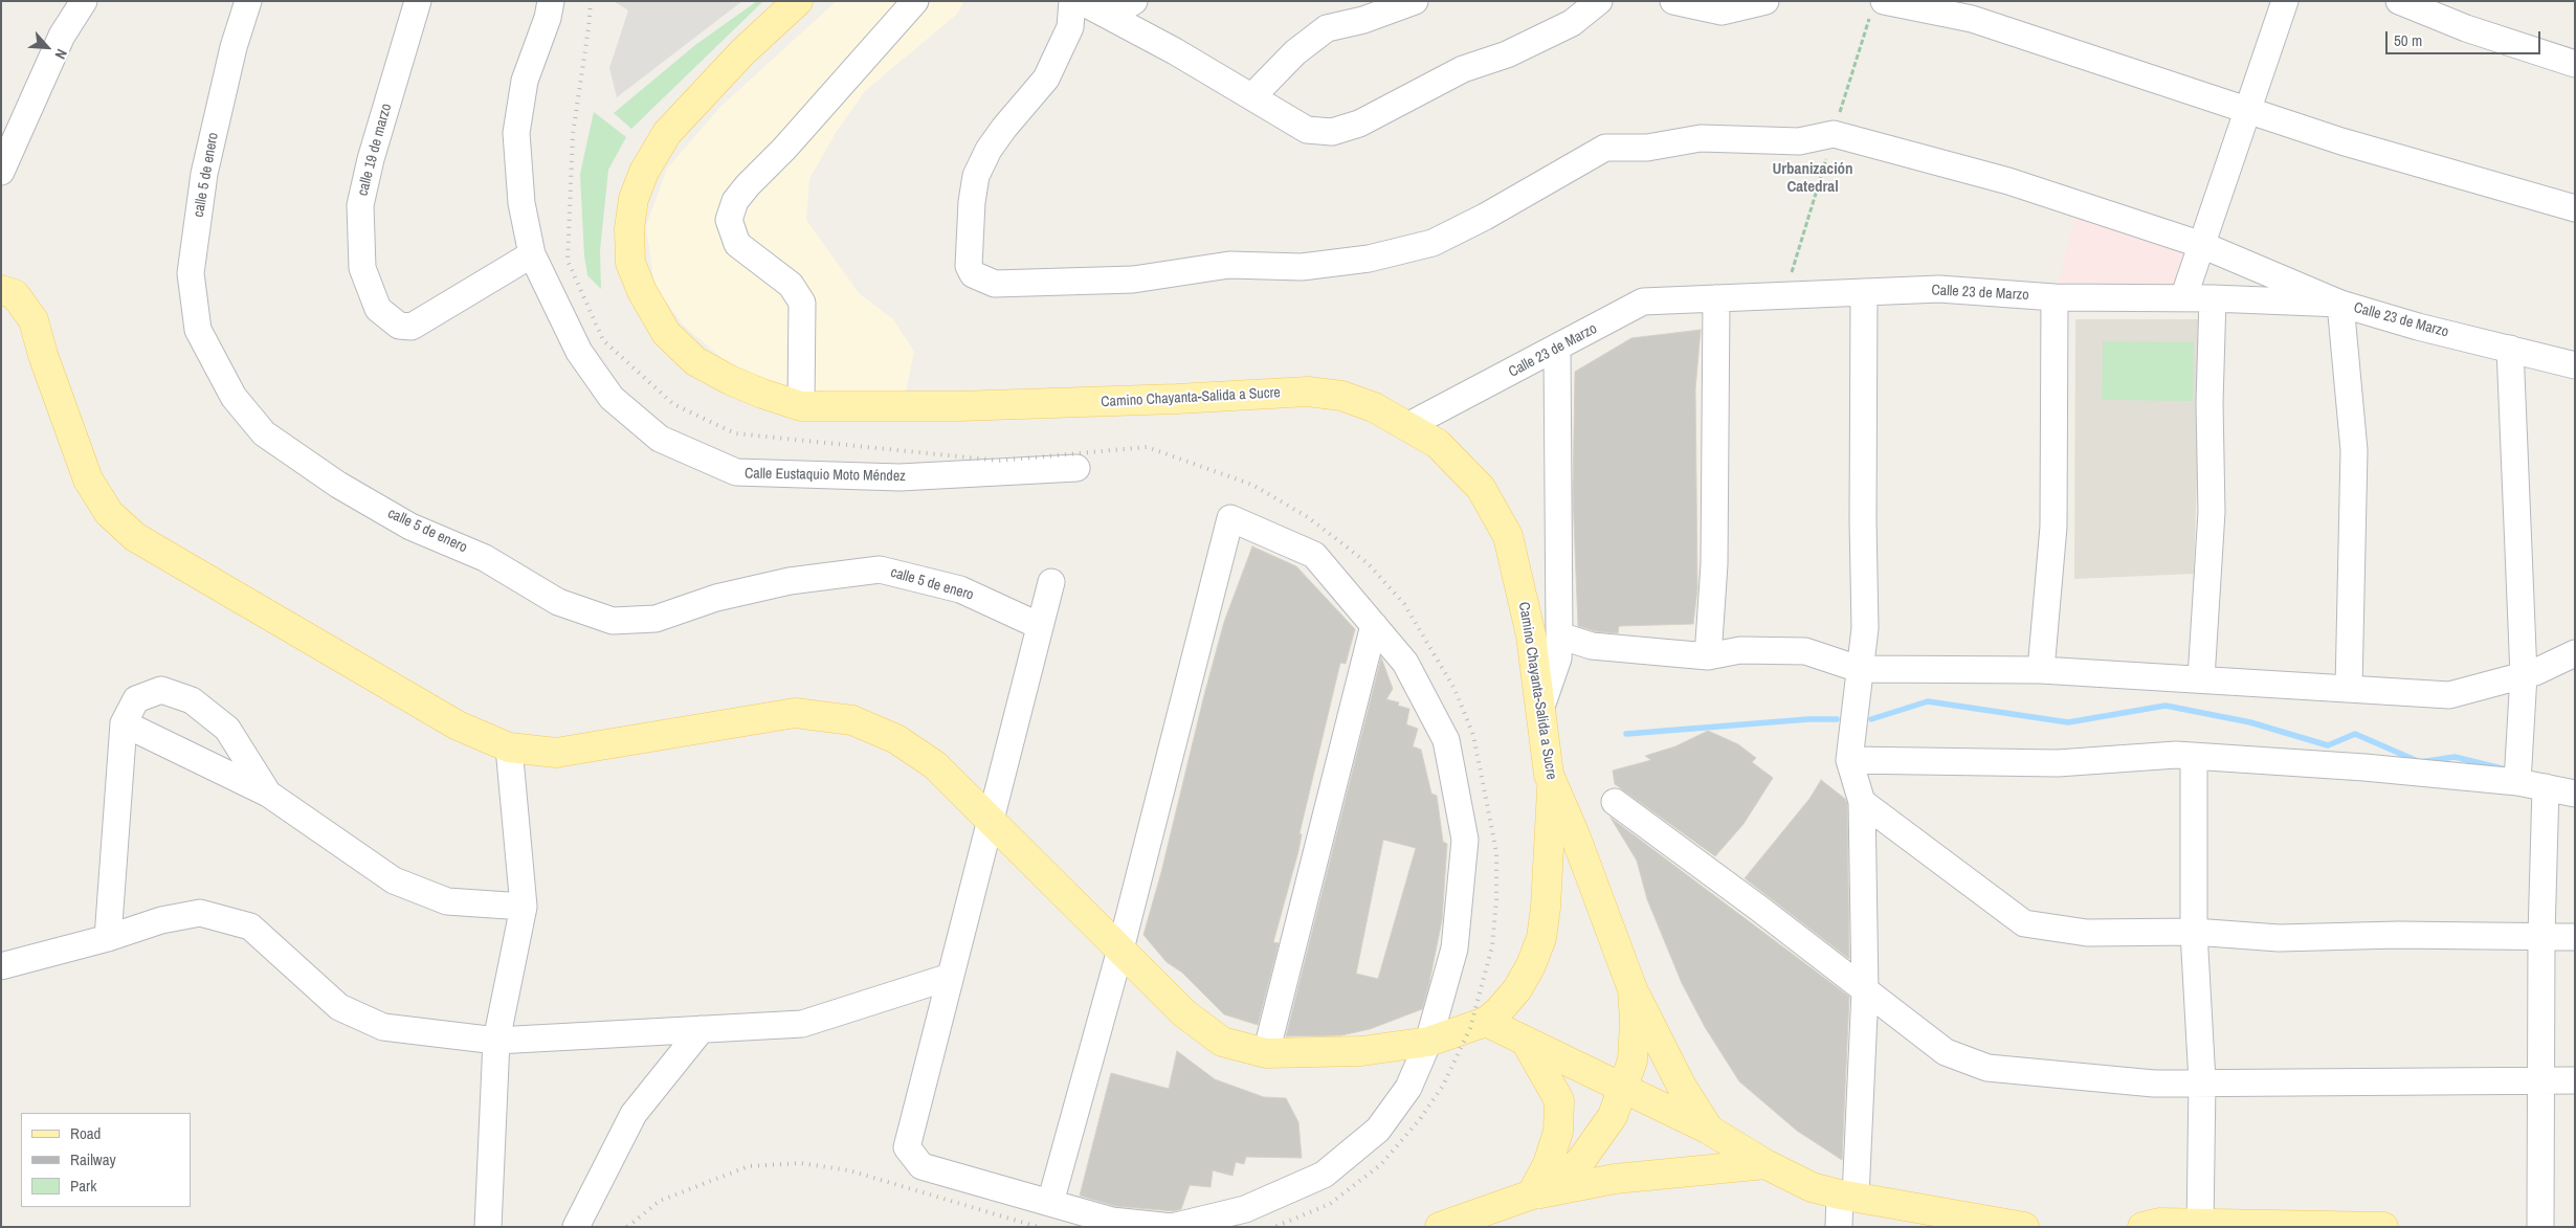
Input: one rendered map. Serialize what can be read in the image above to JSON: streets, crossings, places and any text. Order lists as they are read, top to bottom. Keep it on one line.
{"streets":{"main road":["Camino Chayanta-Salida a Sucre"],"street":["calle 19 de marzo","calle 5 de enero","Calle 23 de Marzo","Calle Eustaquio Moto Méndez"]},"crossings":[["calle 19 de marzo","Calle Eustaquio Moto Méndez"],["Calle 23 de Marzo","Camino Chayanta-Salida a Sucre"]],"districts":["Urbanización Catedral"],"legend":["Road","Railway","Park"],"scale_bar":"50 m","north":"bottom right"}
